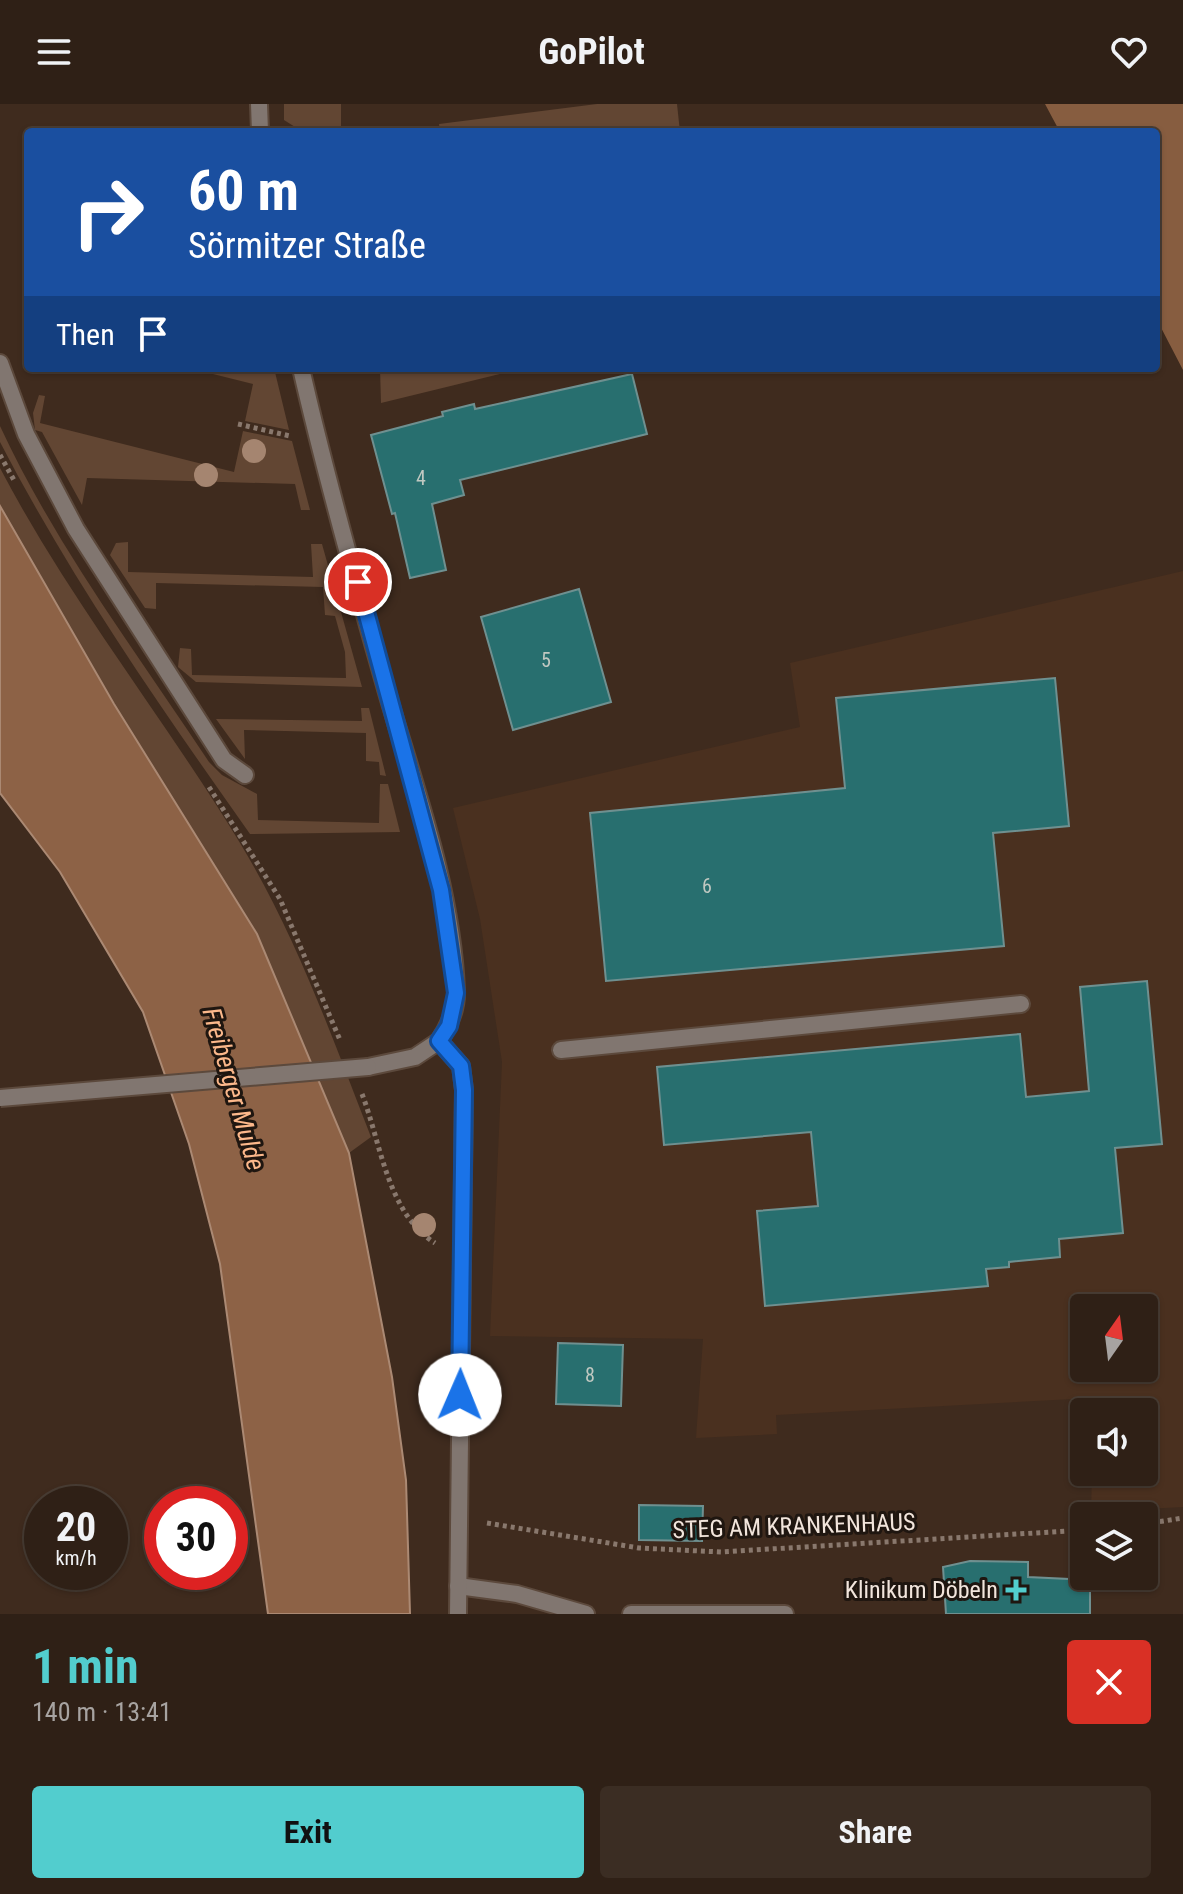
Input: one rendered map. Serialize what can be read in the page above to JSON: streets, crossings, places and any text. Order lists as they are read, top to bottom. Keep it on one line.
{"streets":{"path":["STEG AM KRANKENHAUS"]},"water":["Freiberger Mulde"],"places":{"health":["Klinikum Döbeln"]},"house_numbers":["4","5","6","8"],"north":"top","page":{"header":"GoPilot","turn":["60 m","Sörmitzer Straße"],"then":"Then","speed":"20 km/h","limit":"30","heading":["1 min","140 m · 13:41"],"buttons":["Exit","Share"]}}
